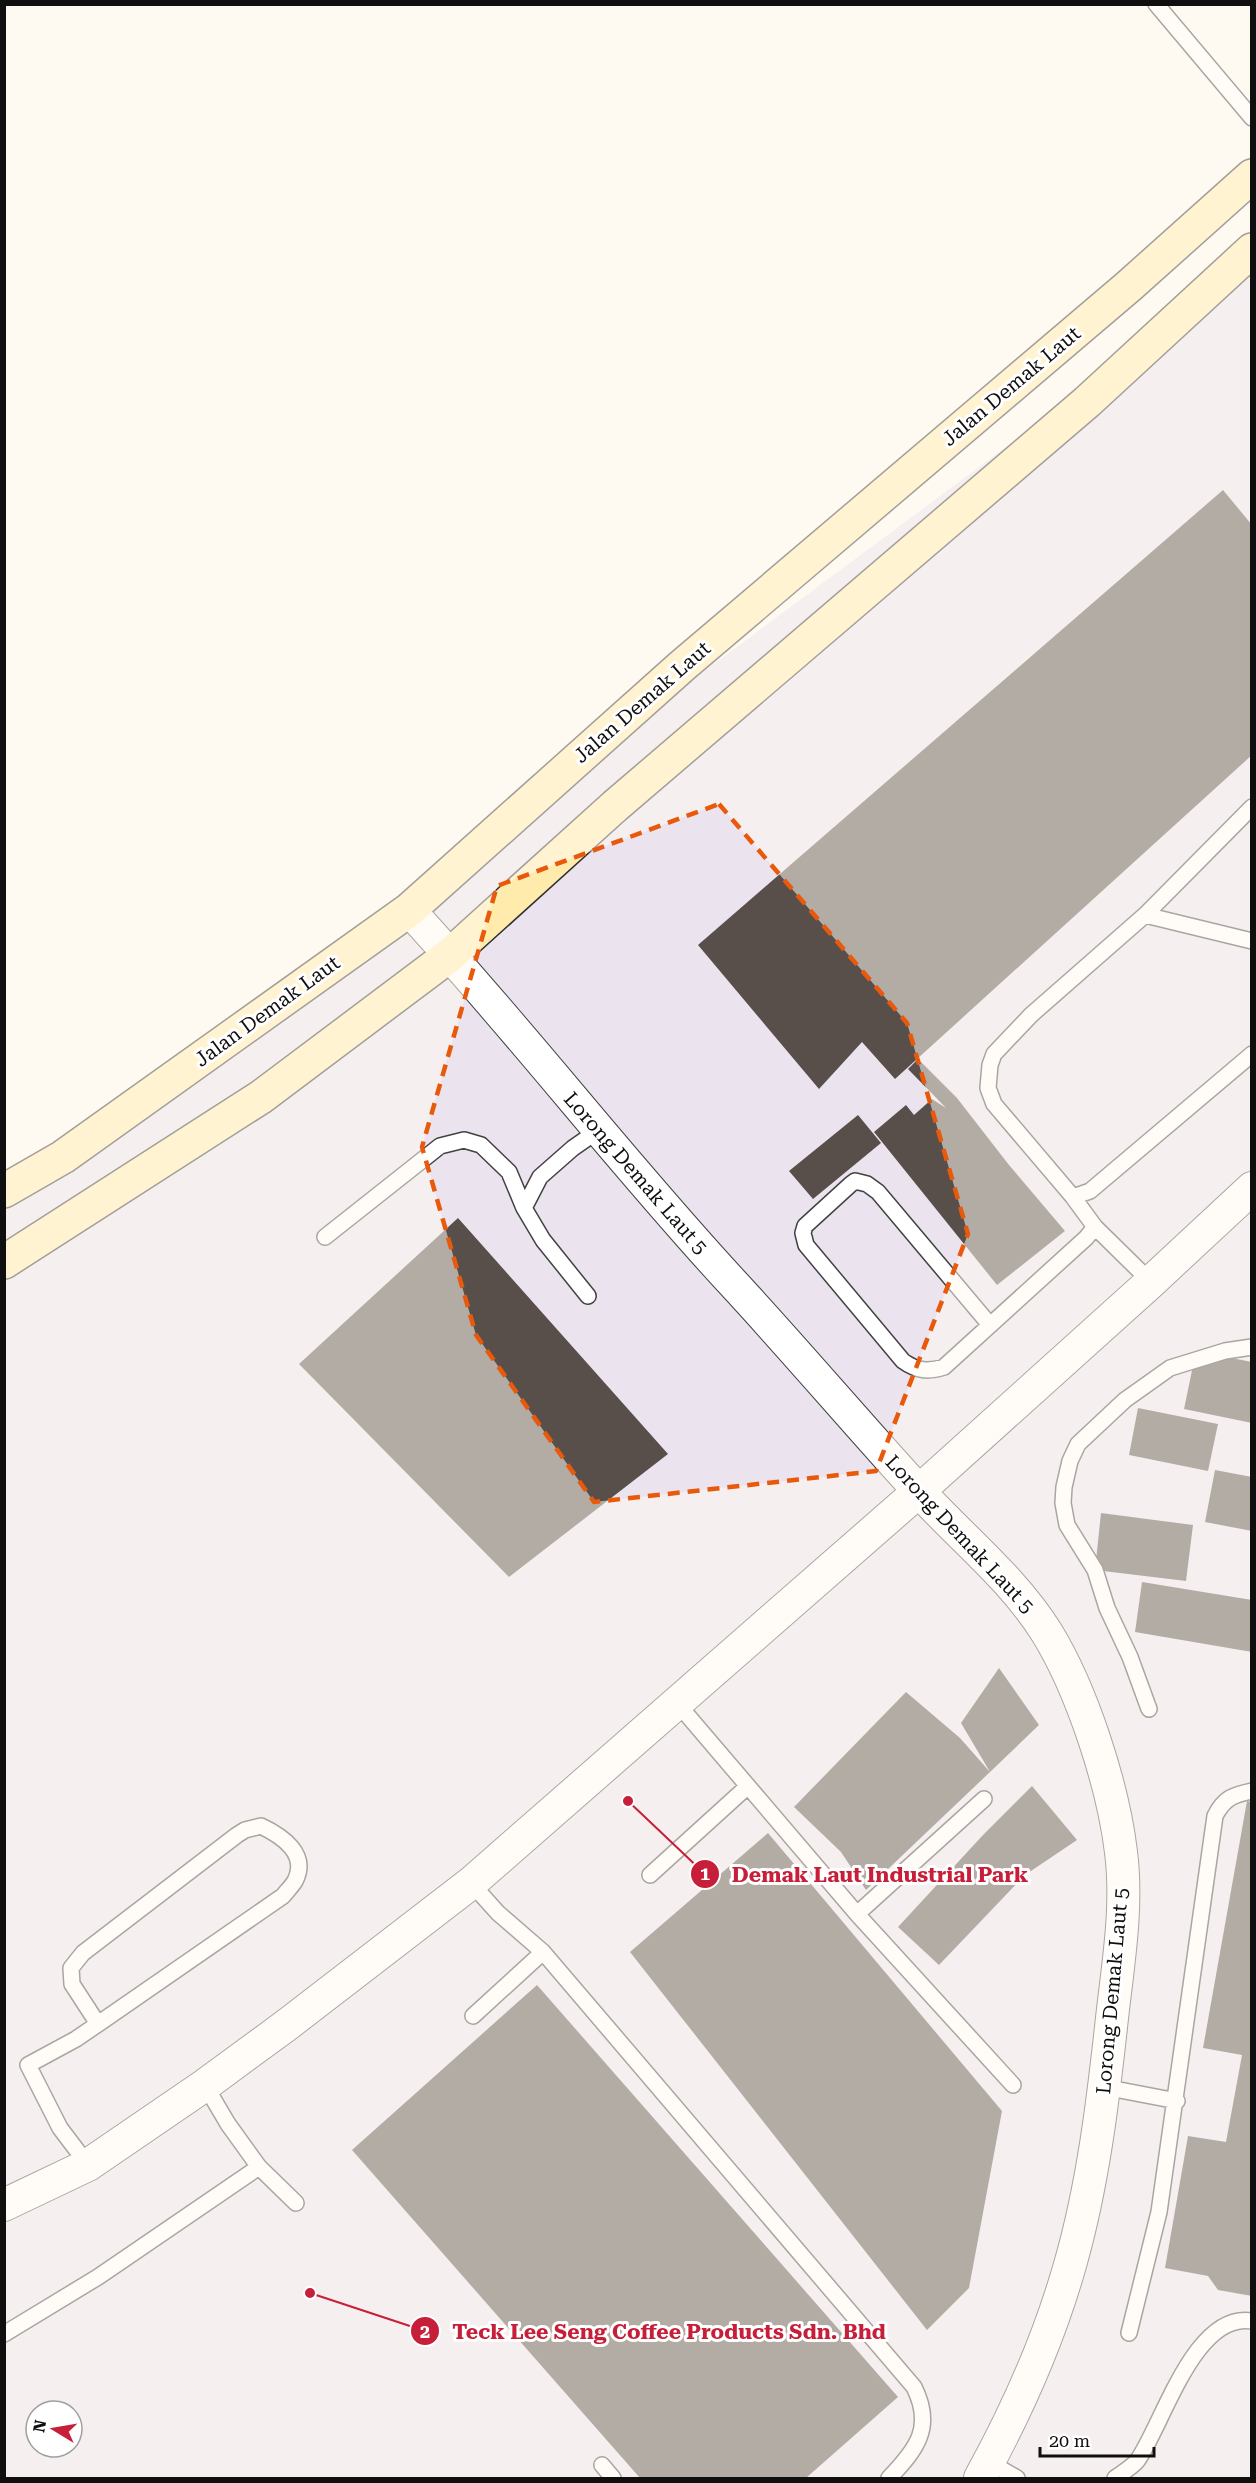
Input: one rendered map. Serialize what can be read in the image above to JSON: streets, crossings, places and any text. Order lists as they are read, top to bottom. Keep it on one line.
{"streets":{"main road":["Jalan Demak Laut"],"street":["Lorong Demak Laut 5"]},"crossings":[["Jalan Demak Laut","Lorong Demak Laut 5"]],"places":["Demak Laut Industrial Park","Teck Lee Seng Coffee Products Sdn. Bhd"],"scale_bar":"20 m","north":"left"}
